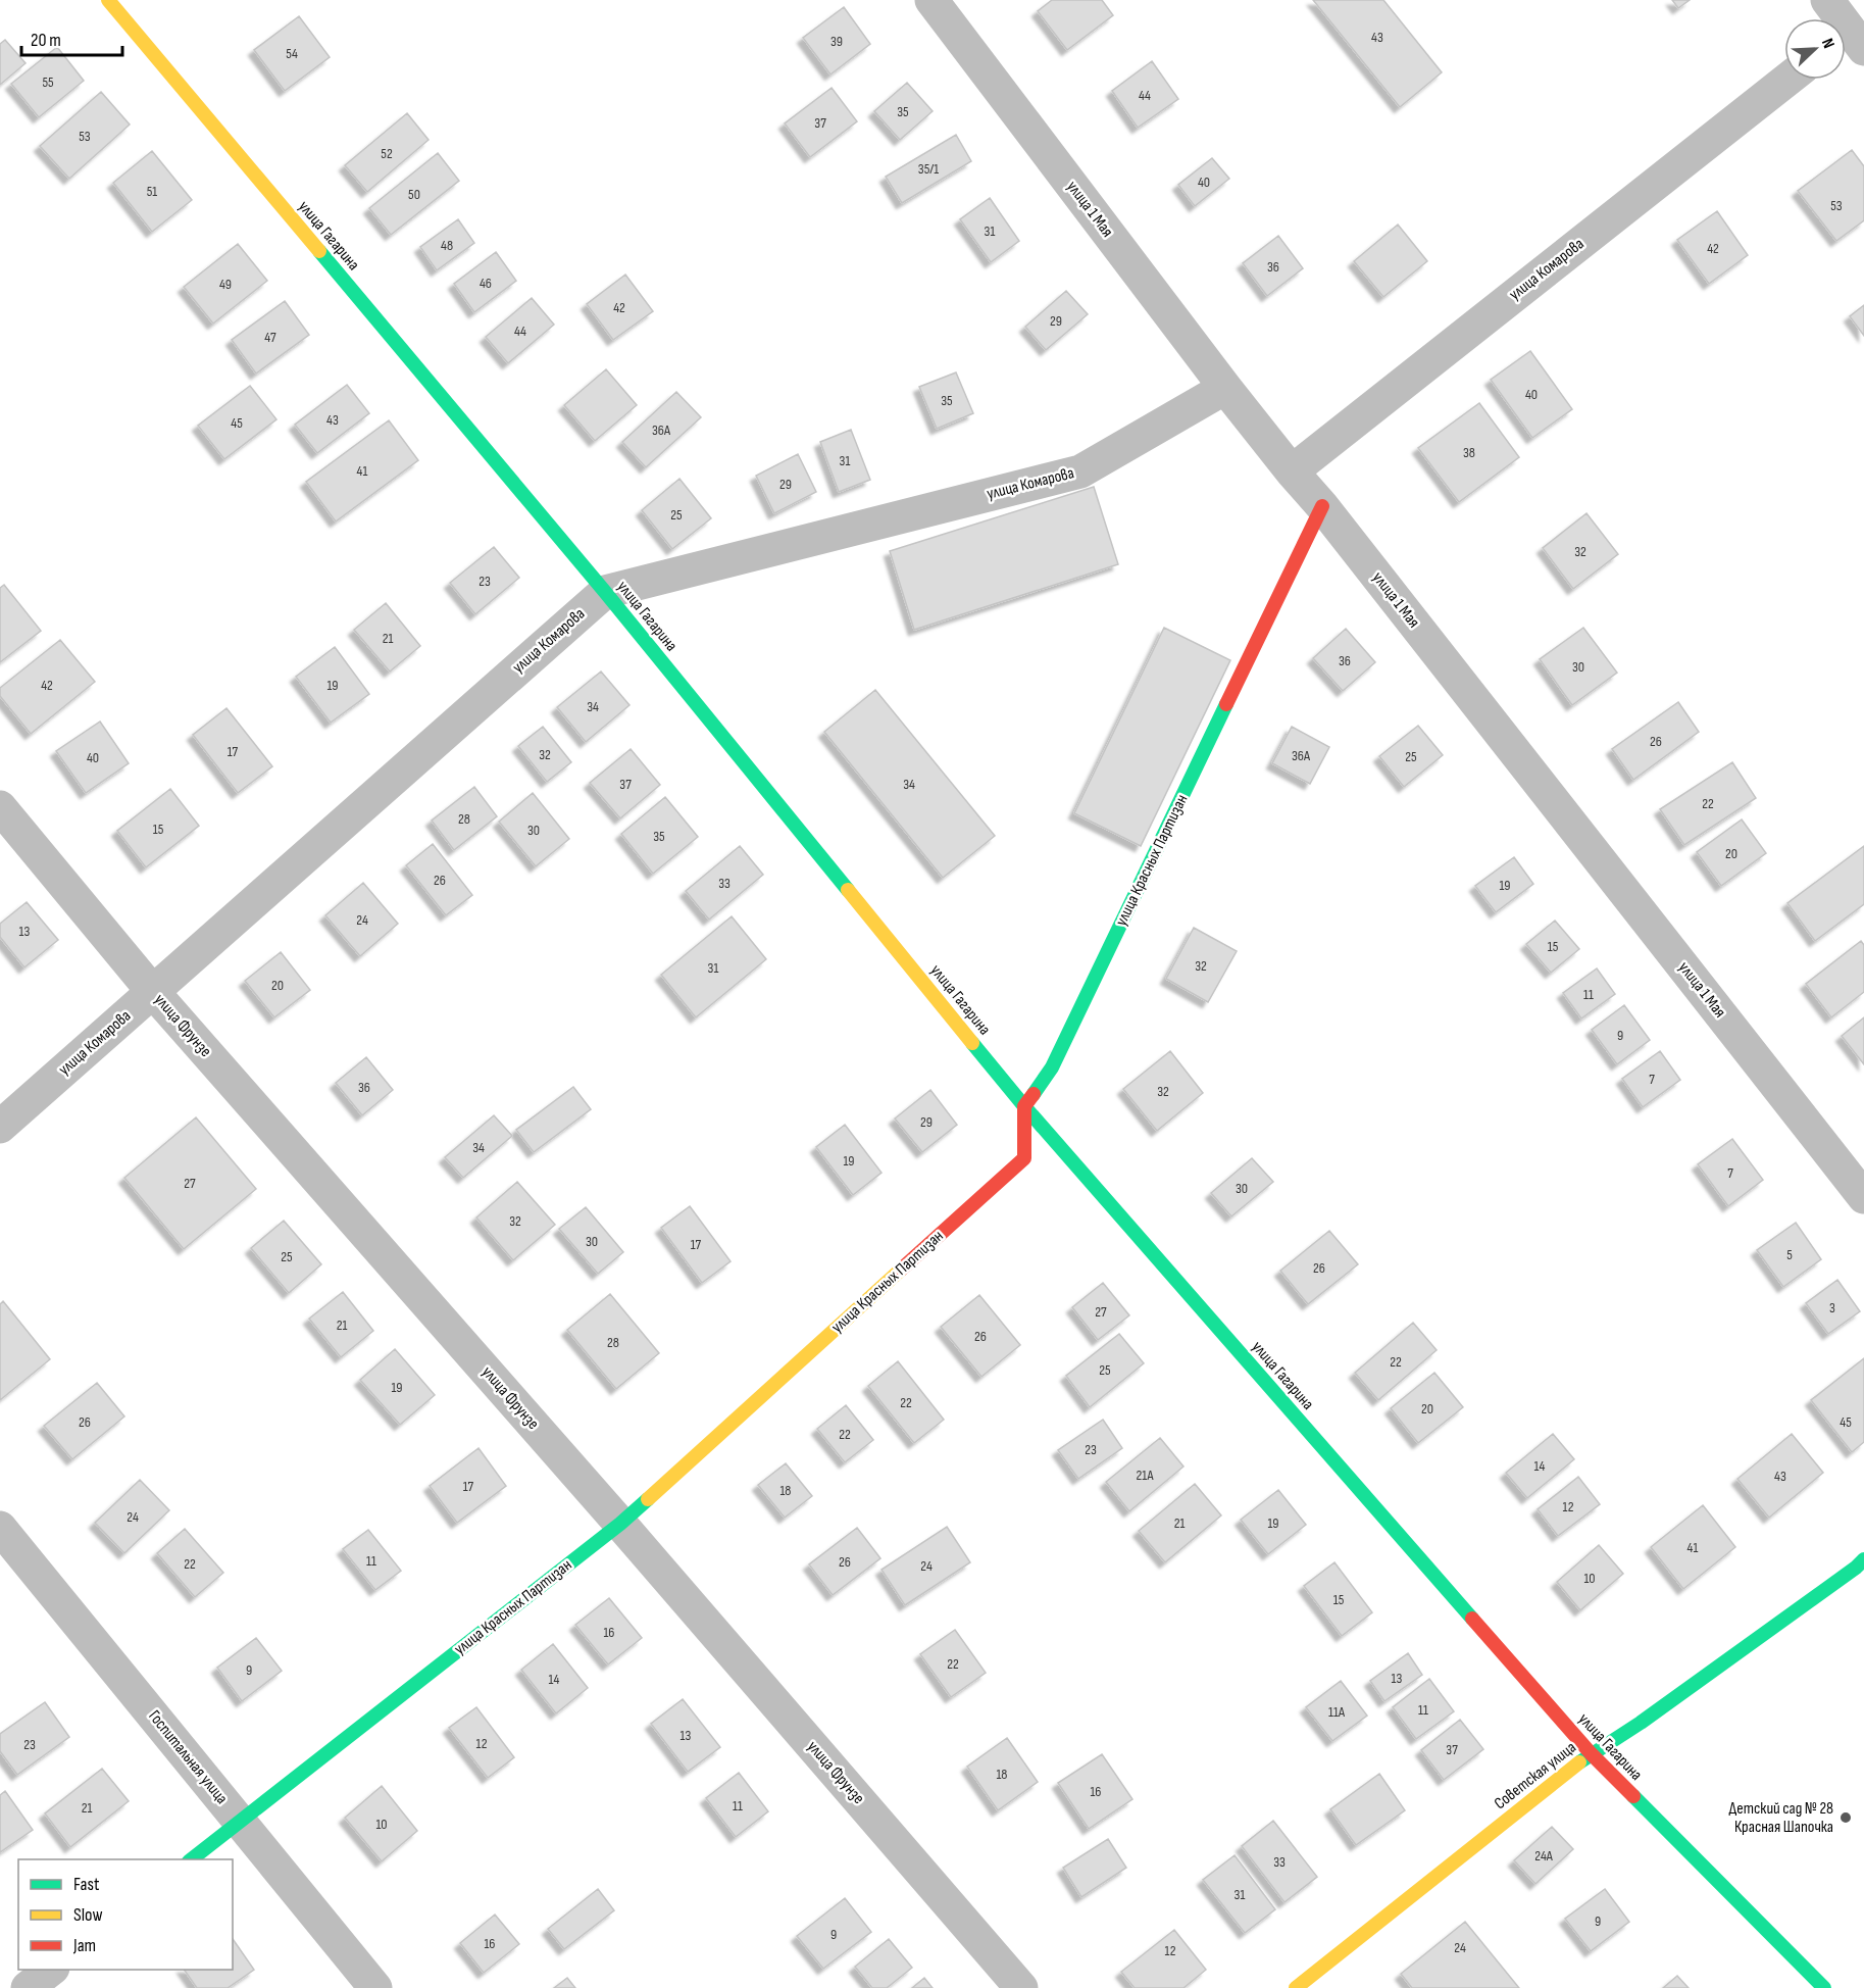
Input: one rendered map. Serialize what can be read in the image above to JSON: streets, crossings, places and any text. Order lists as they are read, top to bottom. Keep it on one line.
{"streets":{"main road":["улица Гагарина","улица Красных Партизан","Советская улица"],"street":["улица 1 Мая","улица Комарова","улица Фрунзе","Госпитальная улица"]},"crossings":[["улица 1 Мая","улица Комарова"],["улица 1 Мая","улица Красных Партизан"],["улица Гагарина","улица Комарова"],["улица Гагарина","улица Красных Партизан"],["улица Гагарина","Советская улица"],["улица Комарова","улица Фрунзе"],["улица Красных Партизан","улица Фрунзе"],["улица Красных Партизан","Госпитальная улица"]],"places":["Детский сад № 28 Красная Шапочка"],"house_numbers":["43","39","54","55","44","35","37","53","52","35/1","40","51","50","53","31","48","42","36","46","49","42","29","44","47","40","35","43","45","36А","38","31","41","29","25","32","23","21","36","30","42","19","34","26","17","32","36А","25","40","37","34","22","28","15","30","35","20","26","33","19","24","13","15","32","31","20","11","9","7","36","32","29","34","19","7","27","30","32","30","17","5","25","26","3","27","21","26","28","22","25","19","22","20","26","45","22","23","14","21А","43","17","18","12","24","21","19","41","11","26","22","24","10","15","16","22","9","13","14","11","11А","13","12","23","37","18","16","11","21","10","24А","33","31","9","9","16","24","12"],"legend":["Fast","Slow","Jam"],"scale_bar":"20 m","north":"top right"}
